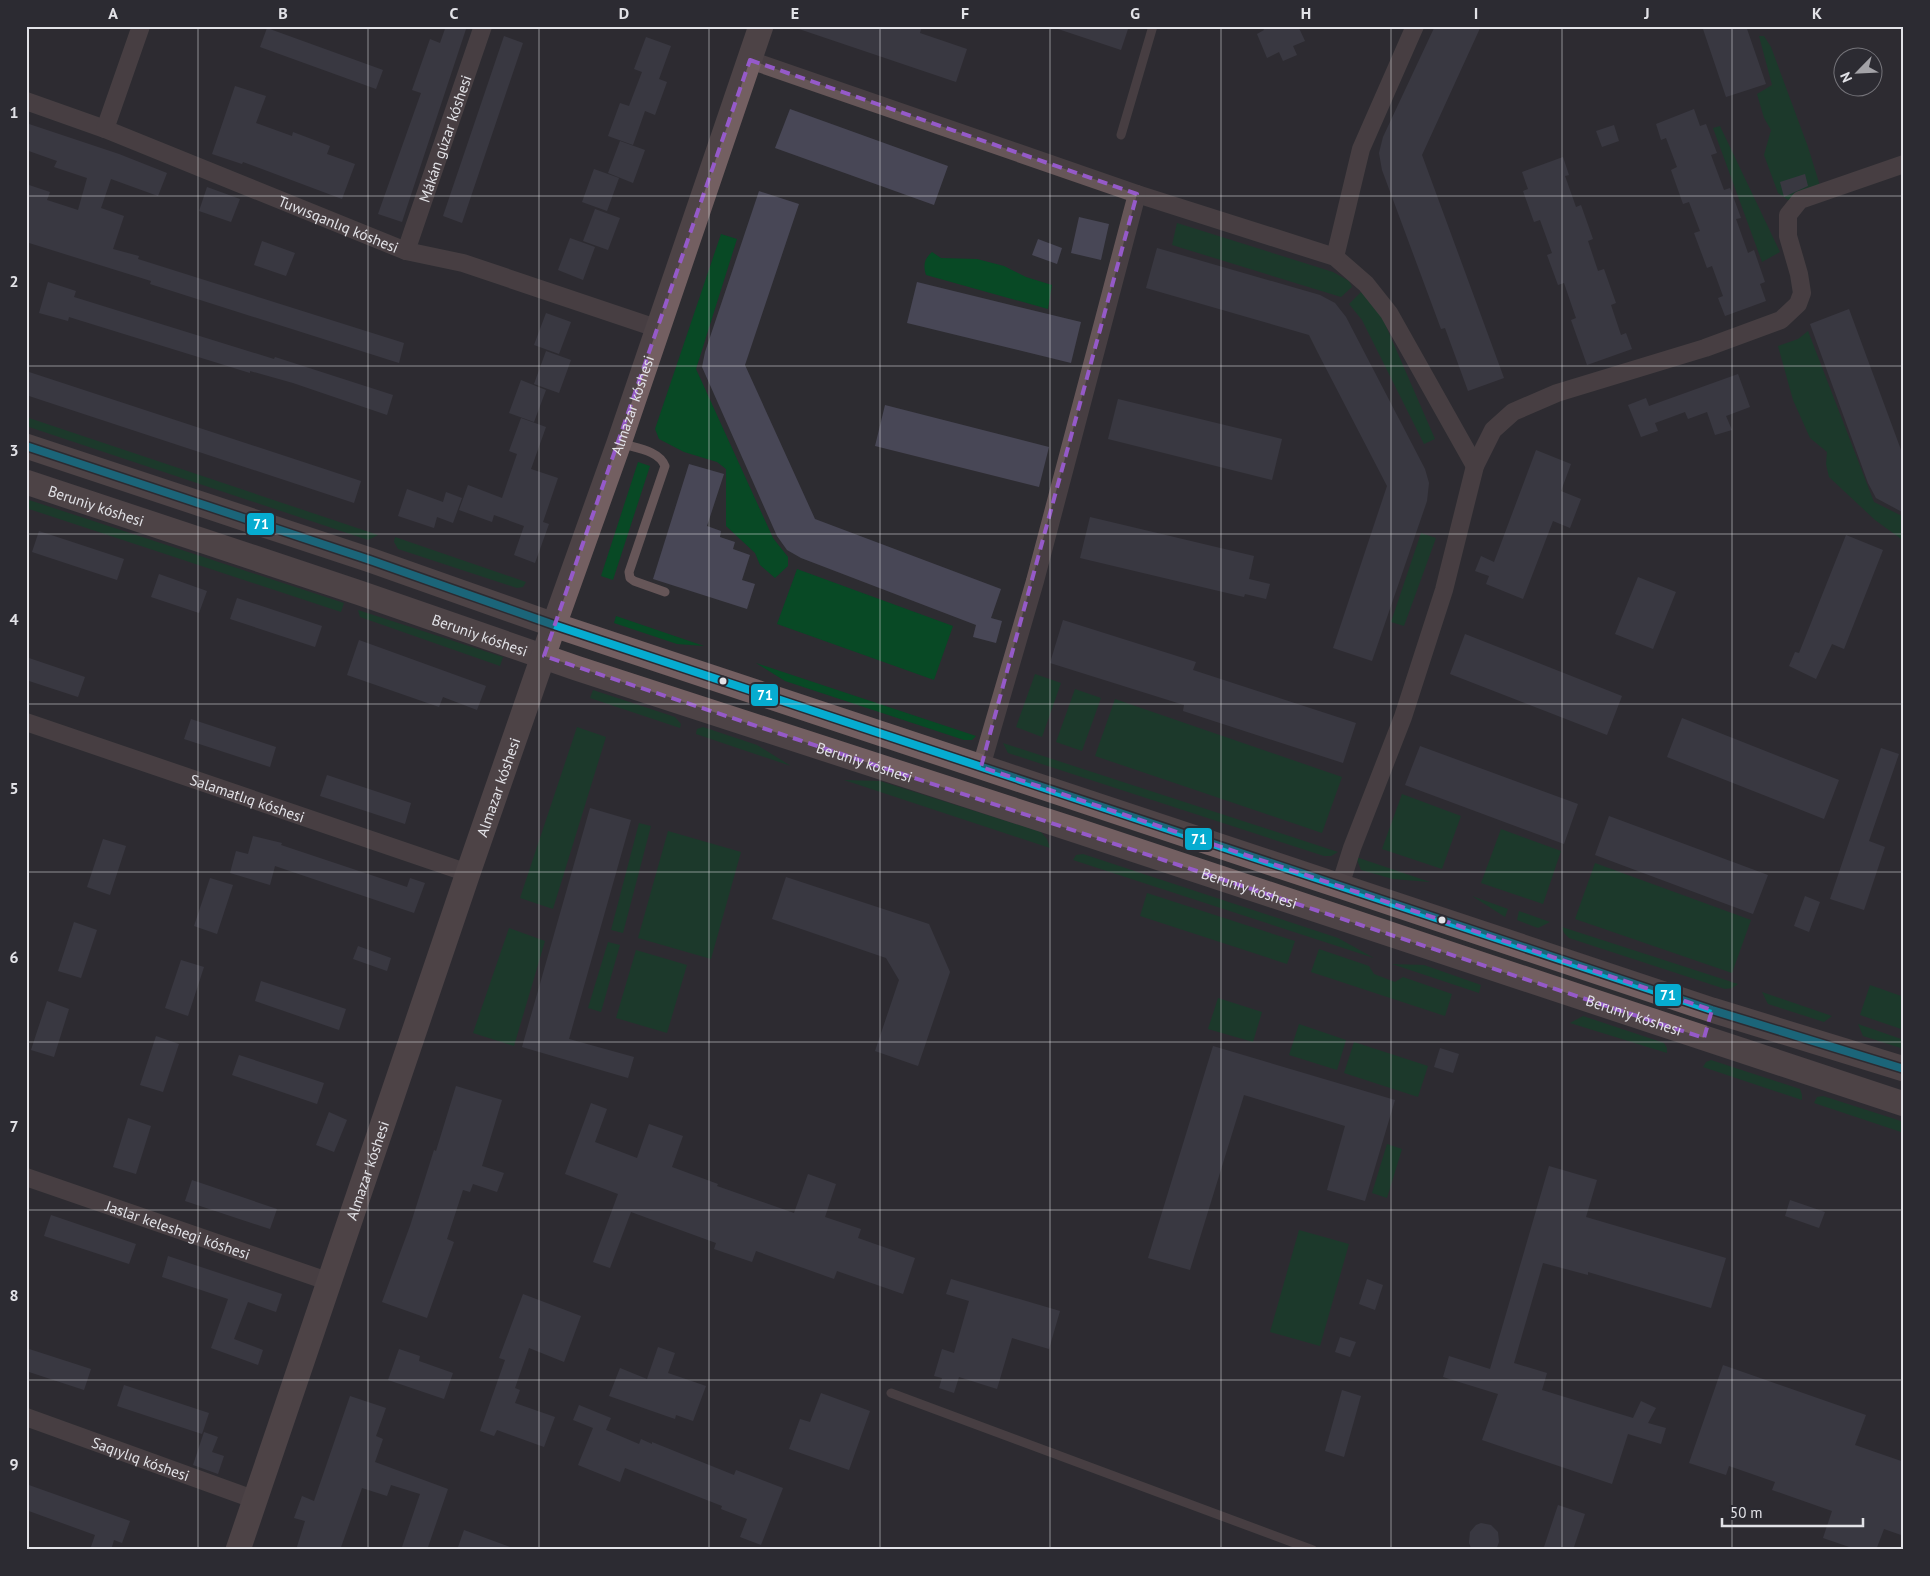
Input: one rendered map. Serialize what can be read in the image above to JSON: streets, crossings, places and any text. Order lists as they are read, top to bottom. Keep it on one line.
{"streets":{"street":["Mákán gúzar kóshesi","Tuwısqanlıq kóshesi","Almazar kóshesi","Beruniy kóshesi","Salamatlıq kóshesi","Jaslar keleshegi kóshesi","Saqıylıq kóshesi"]},"crossings":[["Mákán gúzar kóshesi","Tuwısqanlıq kóshesi"],["Tuwısqanlıq kóshesi","Almazar kóshesi"],["Almazar kóshesi","Beruniy kóshesi"],["Almazar kóshesi","Salamatlıq kóshesi"],["Almazar kóshesi","Jaslar keleshegi kóshesi"],["Almazar kóshesi","Saqıylıq kóshesi"]],"lines":["transit line 71"],"scale_bar":"50 m","north":"bottom left","grid":{"columns":["A","B","C","D","E","F","G","H","I","J","K"],"rows":["1","2","3","4","5","6","7","8","9"]}}
